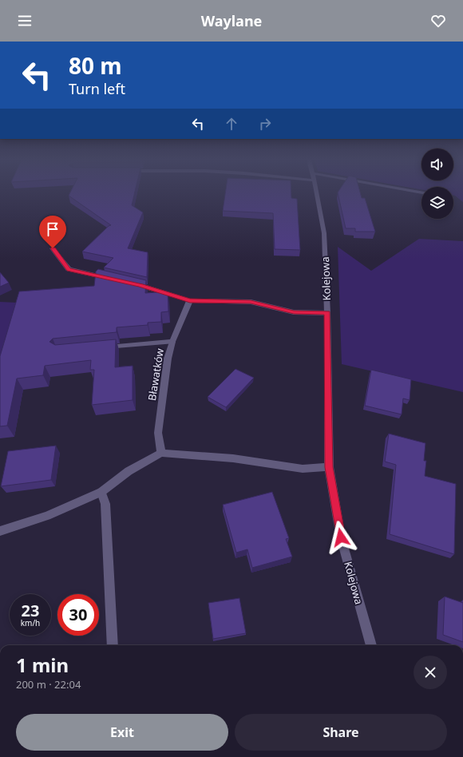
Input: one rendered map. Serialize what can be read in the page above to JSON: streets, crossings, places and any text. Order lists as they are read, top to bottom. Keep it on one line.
{"streets":{"street":["Kolejowa","Bławatków"]},"page":{"header":"Waylane","turn":["80 m","Turn left"],"speed":"23 km/h","limit":"30","heading":["1 min","200 m · 22:04"],"buttons":["Exit","Share"]}}
